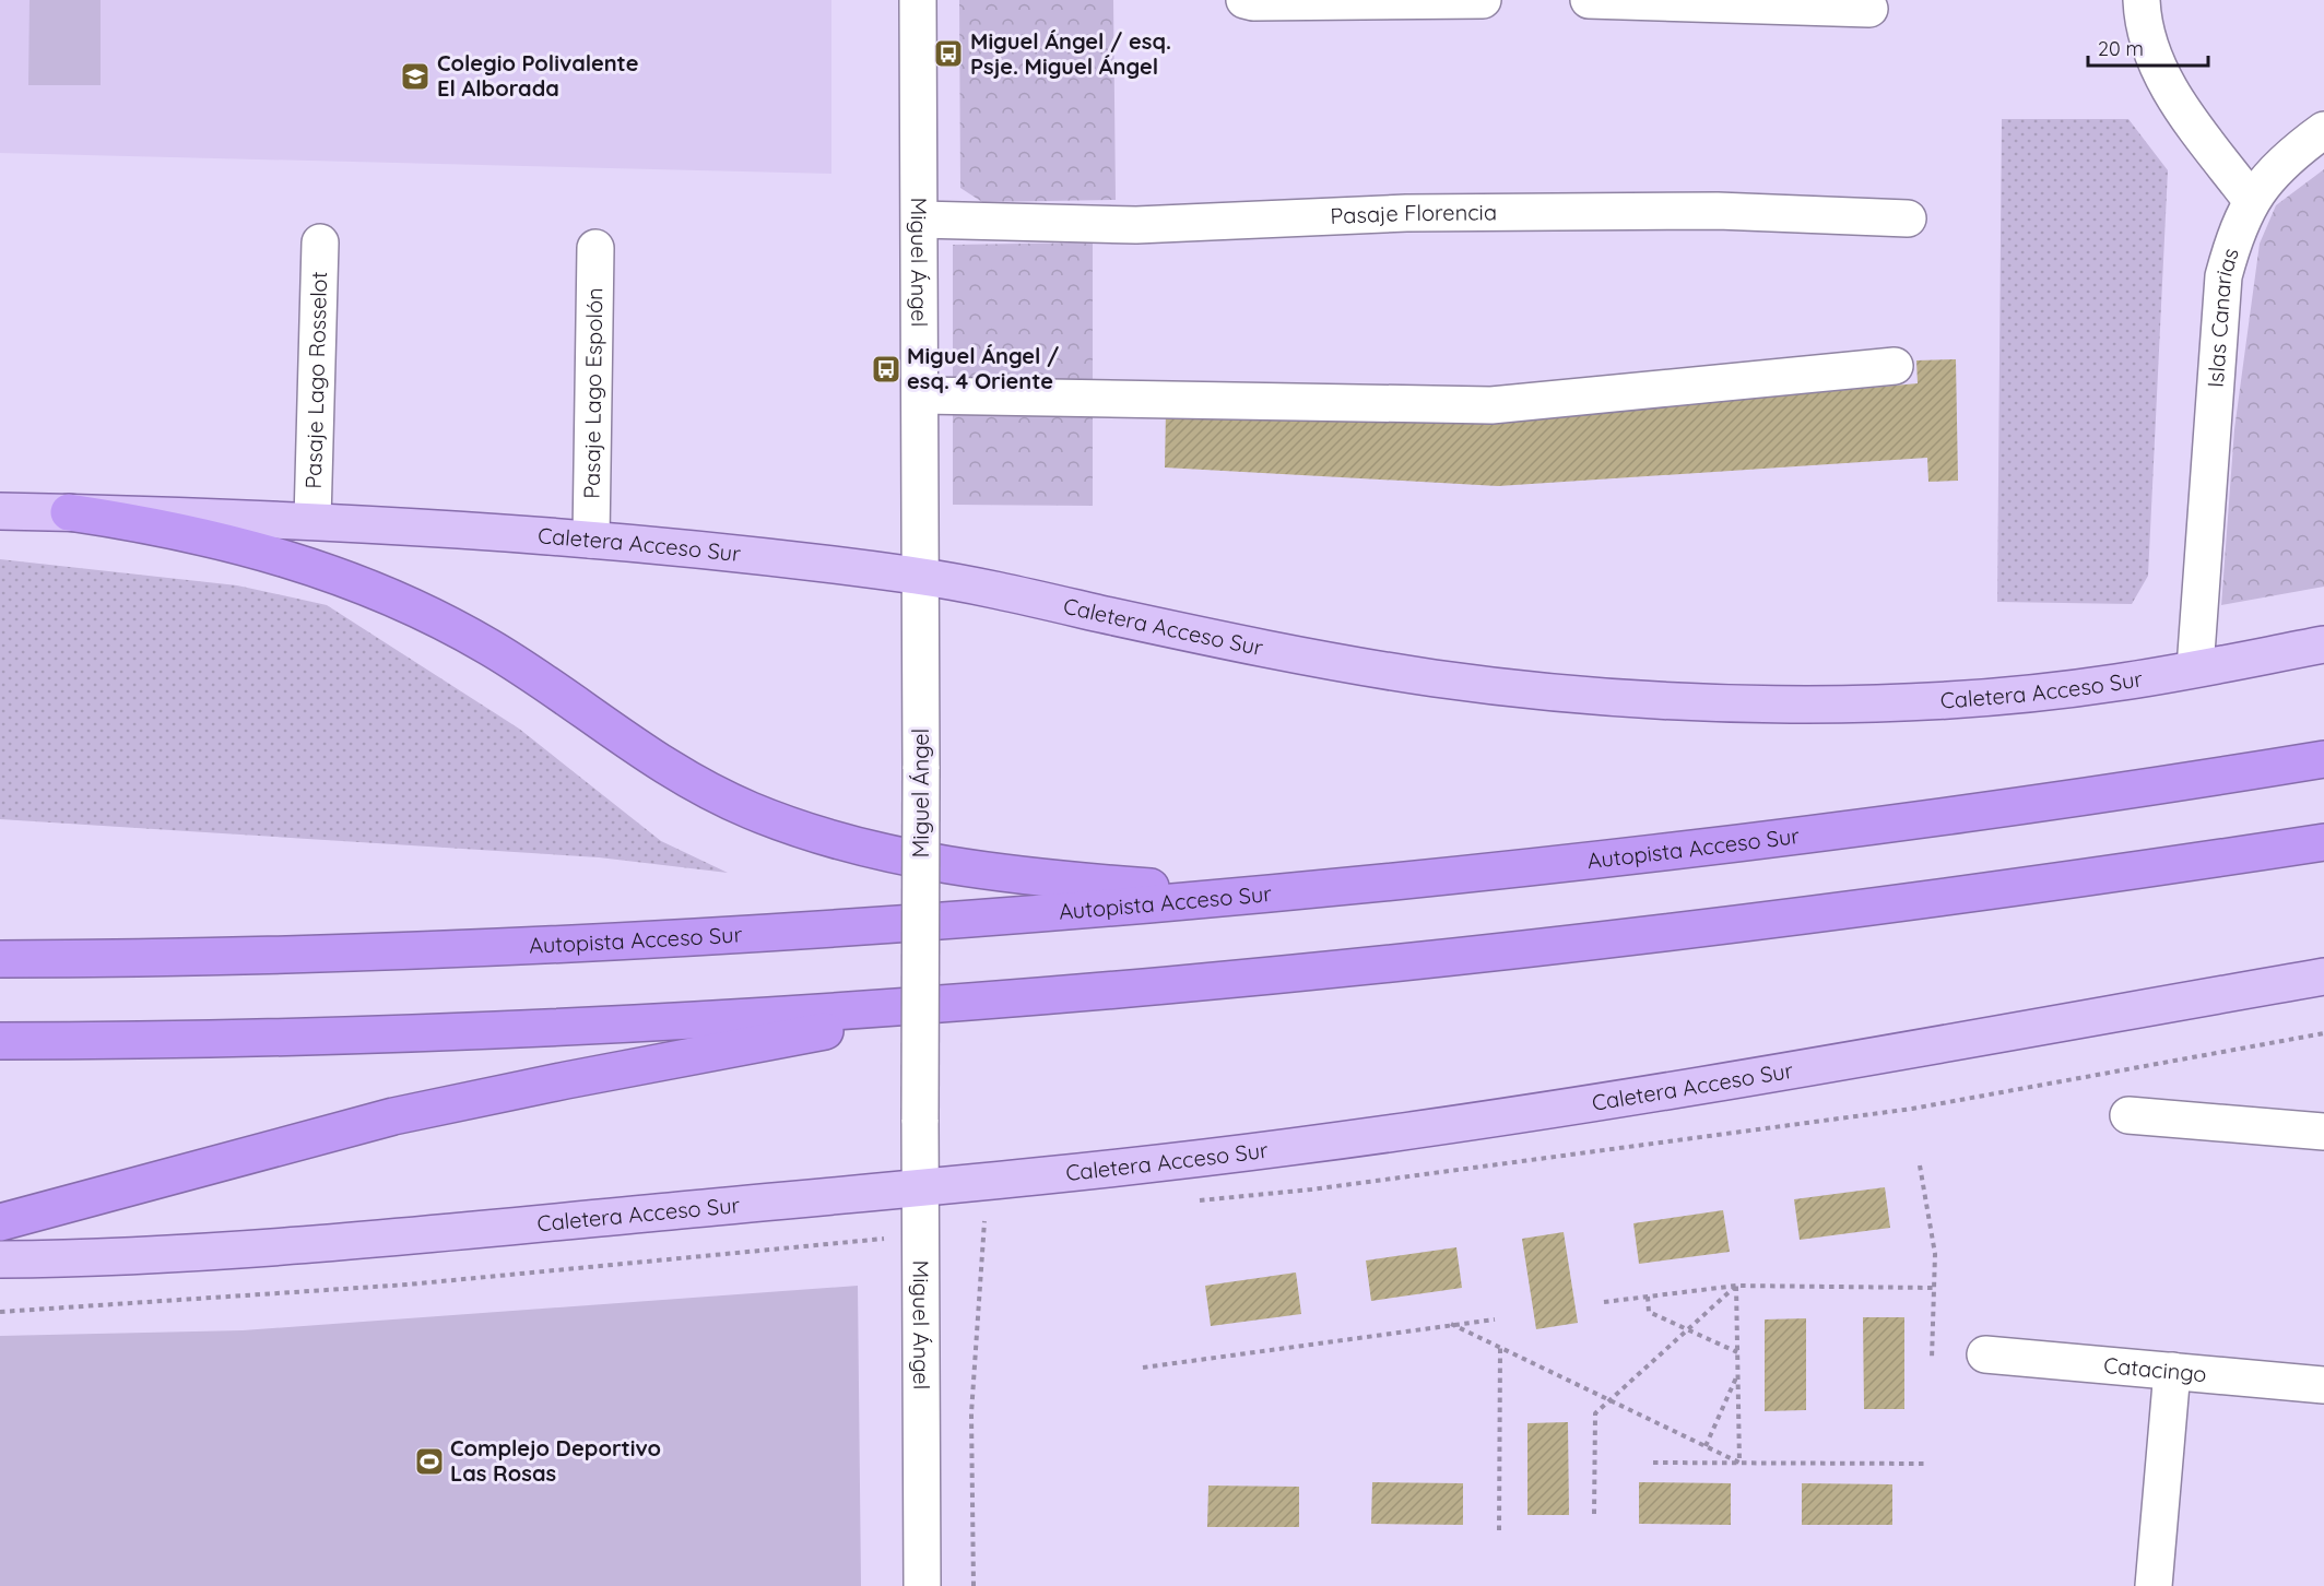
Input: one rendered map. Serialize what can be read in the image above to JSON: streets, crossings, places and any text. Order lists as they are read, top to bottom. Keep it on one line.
{"streets":{"highway":["Autopista Acceso Sur"],"main road":["Caletera Acceso Sur"],"street":["Pasaje Florencia","Miguel Ángel","Islas Canarias","Pasaje Lago Rosselot","Pasaje Lago Espolón","Catacingo"]},"crossings":[["Pasaje Florencia","Miguel Ángel"],["Miguel Ángel","Caletera Acceso Sur"],["Islas Canarias","Caletera Acceso Sur"],["Pasaje Lago Rosselot","Caletera Acceso Sur"],["Pasaje Lago Espolón","Caletera Acceso Sur"]],"places":{"bus stop":["Miguel Ángel / esq. Psje. Miguel Ángel","Miguel Ángel / esq. 4 Oriente"],"school or university":["Colegio Polivalente El Alborada"],"sports":["Complejo Deportivo Las Rosas"]},"scale_bar":"20 m"}
